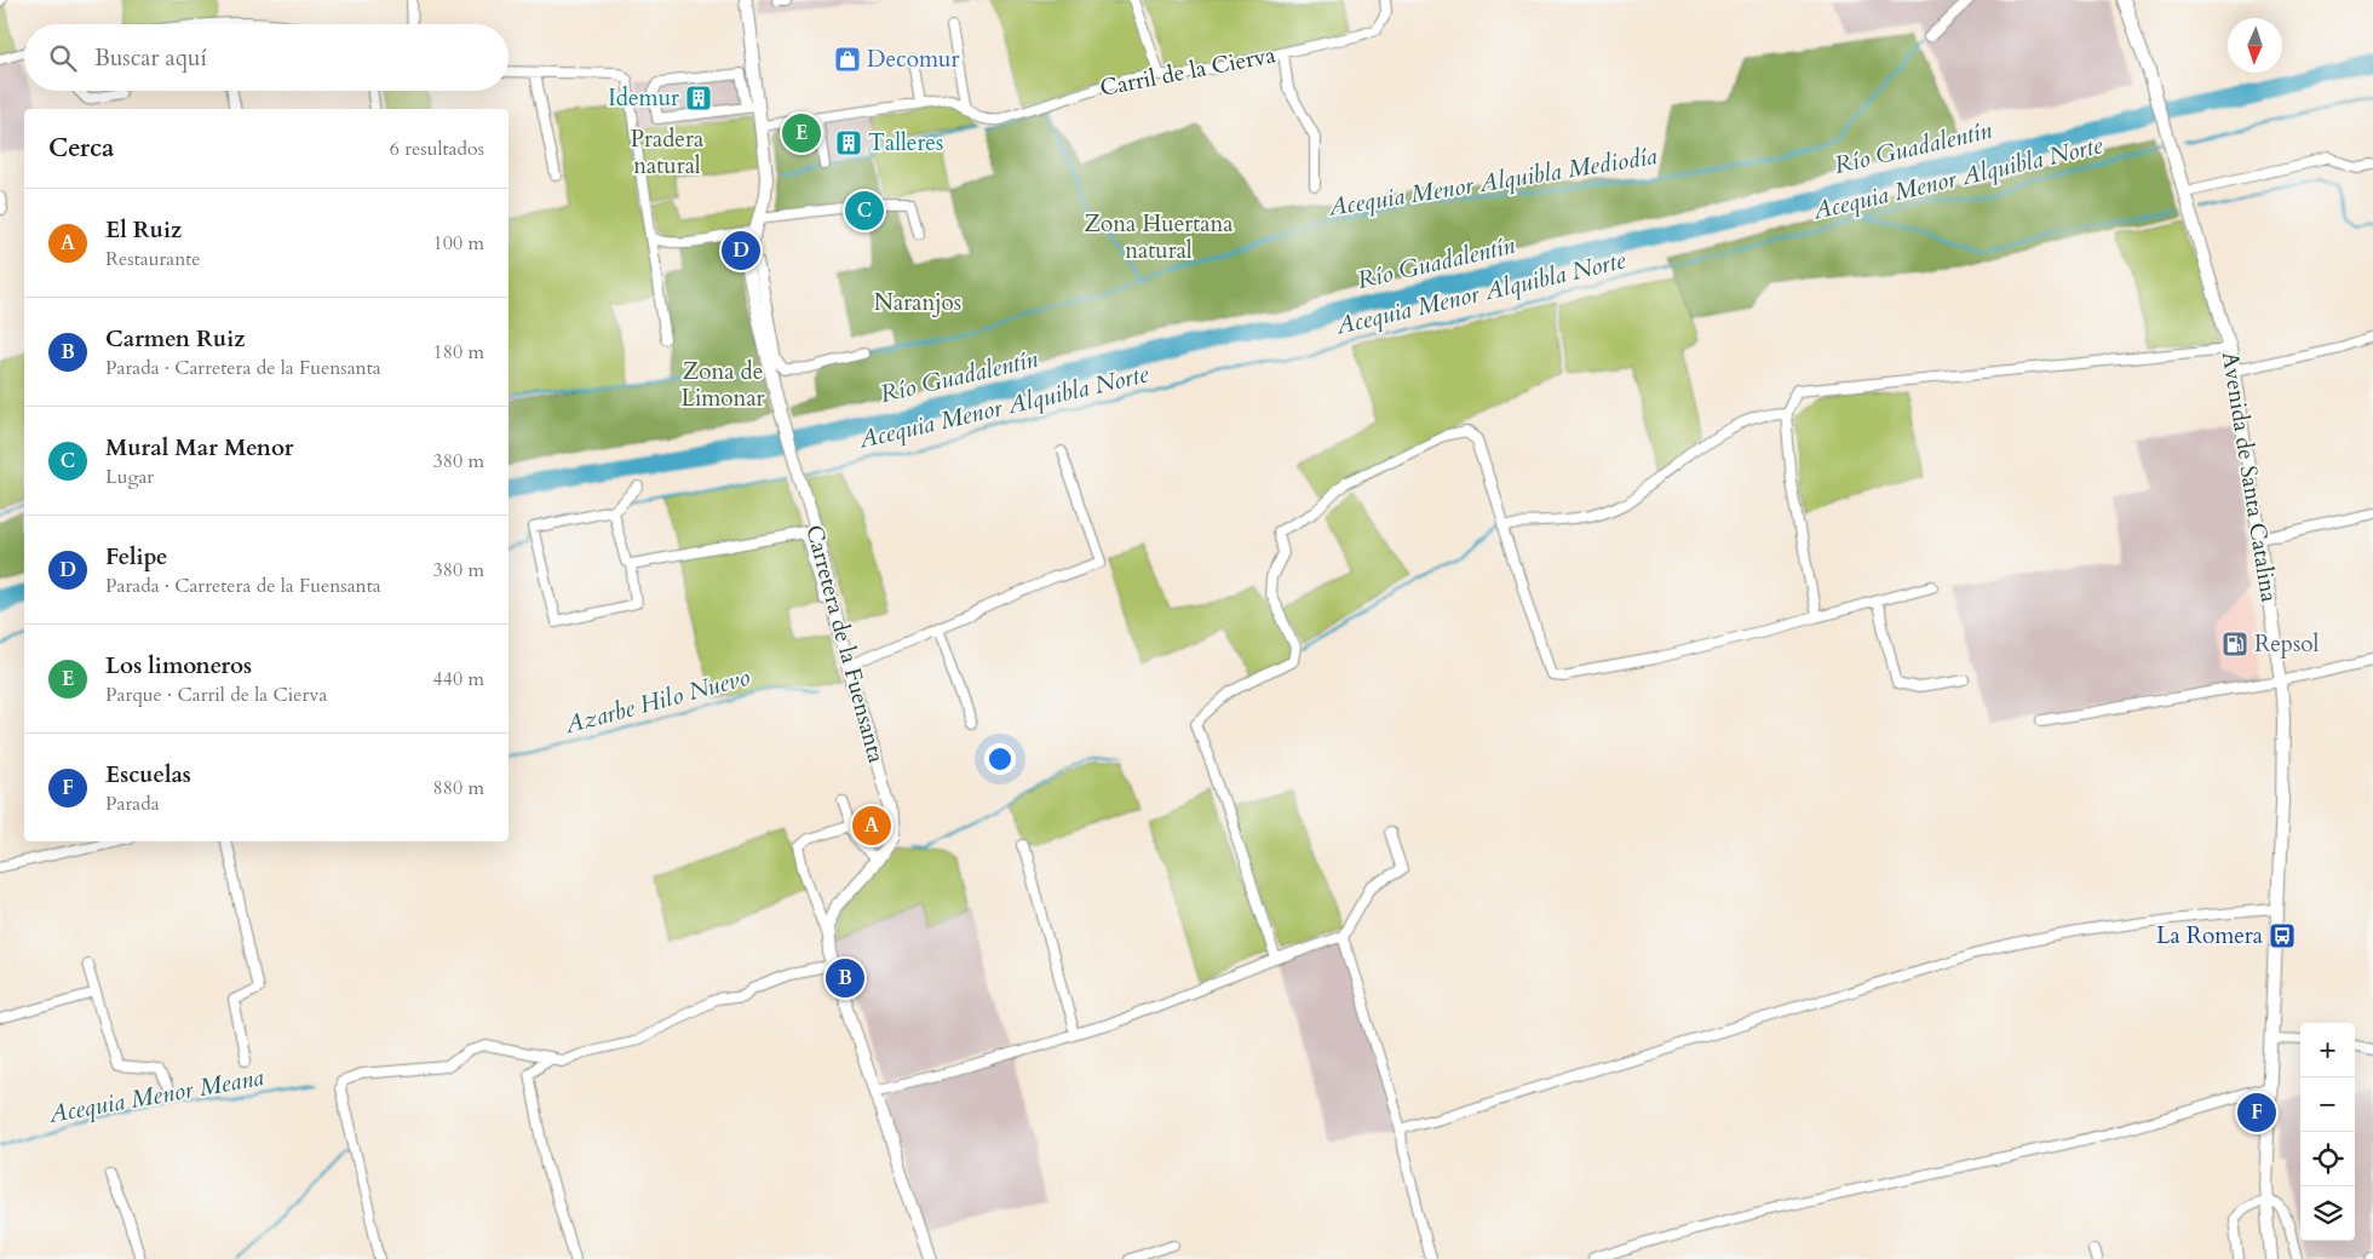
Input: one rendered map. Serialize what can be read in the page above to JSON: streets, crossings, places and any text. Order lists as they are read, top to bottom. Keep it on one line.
{"streets":{"main road":["Avenida de Santa Catalina","Carretera de la Fuensanta"],"street":["Carril de la Cierva"]},"crossings":[["Carril de la Cierva","Carretera de la Fuensanta"]],"water":["Río Guadalentín","Acequia Menor Alquibla Norte","Acequia Menor Alquibla Mediodía","Azarbe Hilo Nuevo","Acequia Menor Meana"],"parks":["Pradera natural","Zona Huertana natural","Naranjos","Zona de Limonar"],"places":{"shop":["Decomur"],"building":["Idemur","Talleres"],"fuel station":["Repsol"],"bus stop":["La Romera"]},"north":"bottom","page":{"search":"Buscar aquí","heading":["Cerca","6 resultados"],"pins":["E","C","D","A","B","F"],"list":[{"mark":"A","name":"El Ruiz","note":"Restaurante","value":"100 m"},{"mark":"B","name":"Carmen Ruiz","note":"Parada · Carretera de la Fuensanta","value":"180 m"},{"mark":"C","name":"Mural Mar Menor","note":"Lugar","value":"380 m"},{"mark":"D","name":"Felipe","note":"Parada · Carretera de la Fuensanta","value":"380 m"},{"mark":"E","name":"Los limoneros","note":"Parque · Carril de la Cierva","value":"440 m"},{"mark":"F","name":"Escuelas","note":"Parada","value":"880 m"}],"map_buttons":["+","−"]}}
